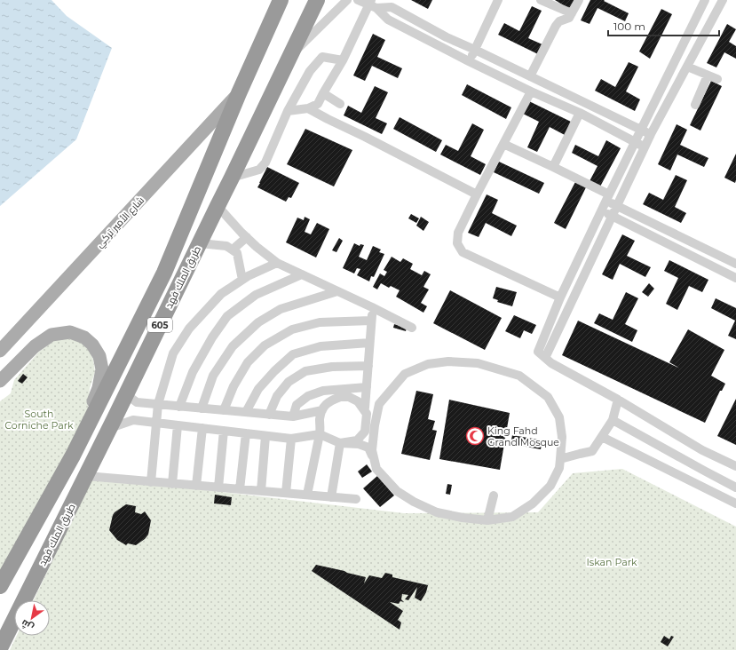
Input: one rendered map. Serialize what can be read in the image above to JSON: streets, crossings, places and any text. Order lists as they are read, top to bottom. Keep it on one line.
{"streets":{"highway":["طريق الملك فهد","605"],"main road":["شارع الأمير تركي"]},"crossings":[["شارع الأمير تركي","طريق الملك فهد"]],"parks":["South Corniche Park","Iskan Park"],"places":{"mosque":["King Fahd Grand Mosque"]},"scale_bar":"100 m","north":"bottom left"}
